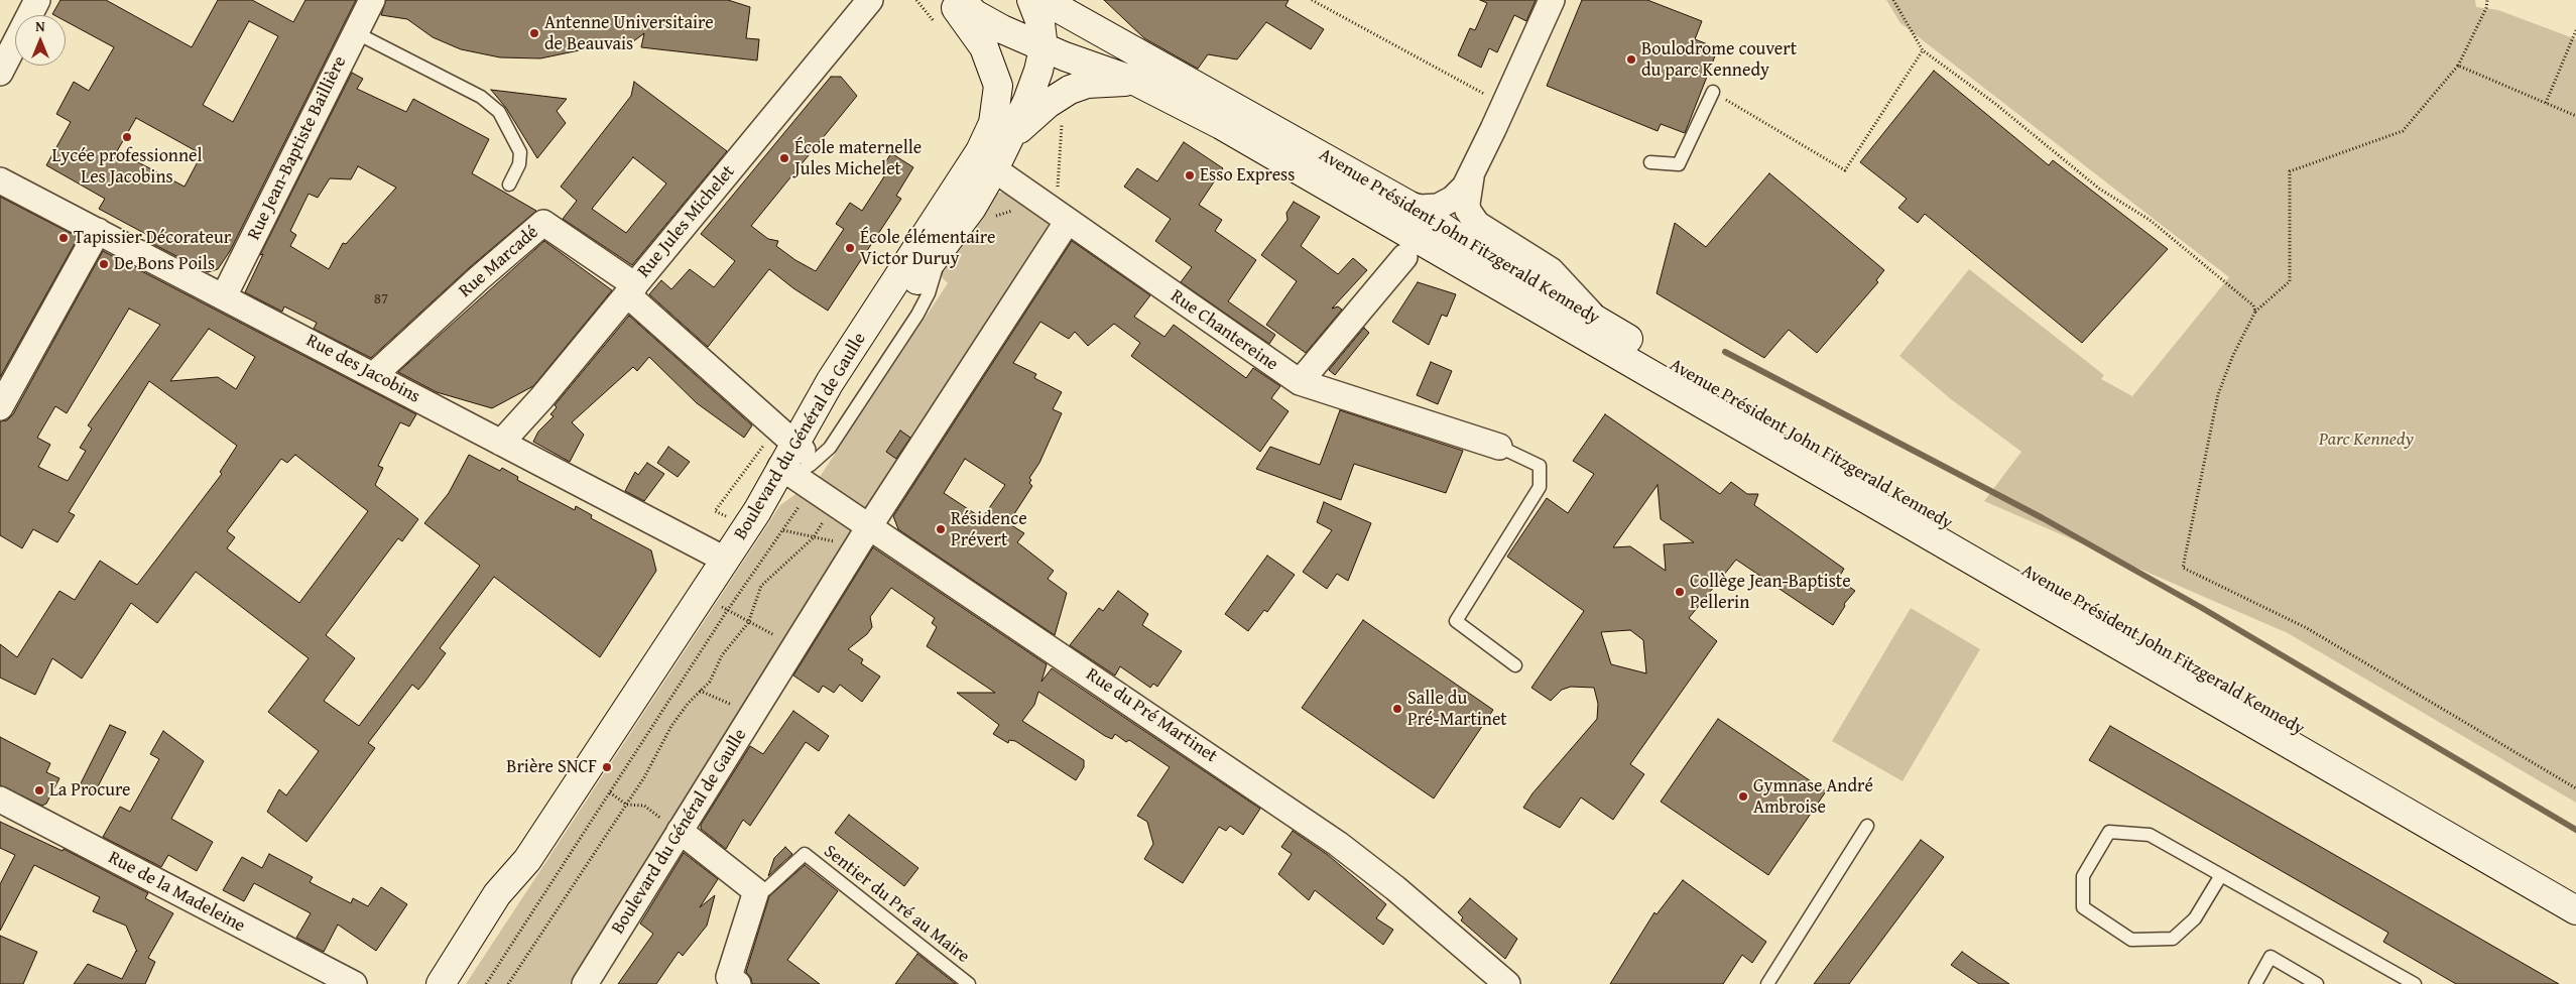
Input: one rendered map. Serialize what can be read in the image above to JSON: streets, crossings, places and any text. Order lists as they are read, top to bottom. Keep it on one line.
{"streets":{"main road":["Avenue Président John Fitzgerald Kennedy","Boulevard du Général de Gaulle"],"street":["Rue Jean-Baptiste Baillière","Rue Jules Michelet","Rue Marcadé","Rue Chantereine","Rue des Jacobins","Rue du Pré Martinet","Rue de la Madeleine"],"lane":["Sentier du Pré au Maire"]},"crossings":[["Rue Jean-Baptiste Baillière","Rue des Jacobins"],["Rue Jules Michelet","Rue Marcadé"],["Rue Jules Michelet","Rue des Jacobins"],["Rue Marcadé","Rue des Jacobins"],["Rue Marcadé","Boulevard du Général de Gaulle"],["Rue Marcadé","Rue du Pré Martinet"],["Rue Chantereine","Boulevard du Général de Gaulle"],["Rue des Jacobins","Boulevard du Général de Gaulle"],["Boulevard du Général de Gaulle","Rue du Pré Martinet"]],"parks":["Parc Kennedy"],"places":["Antenne Universitaire de Beauvais","Boulodrome couvert du parc Kennedy","Lycée professionnel Les Jacobins","École maternelle Jules Michelet","Esso Express","Tapissier Décorateur","École élémentaire Victor Duruy","De Bons Poils","Résidence Prévert","Collège Jean-Baptiste Pellerin","Salle du Pré-Martinet","Brière SNCF","La Procure","Gymnase André Ambroise"],"house_numbers":["87"],"north":"top"}
